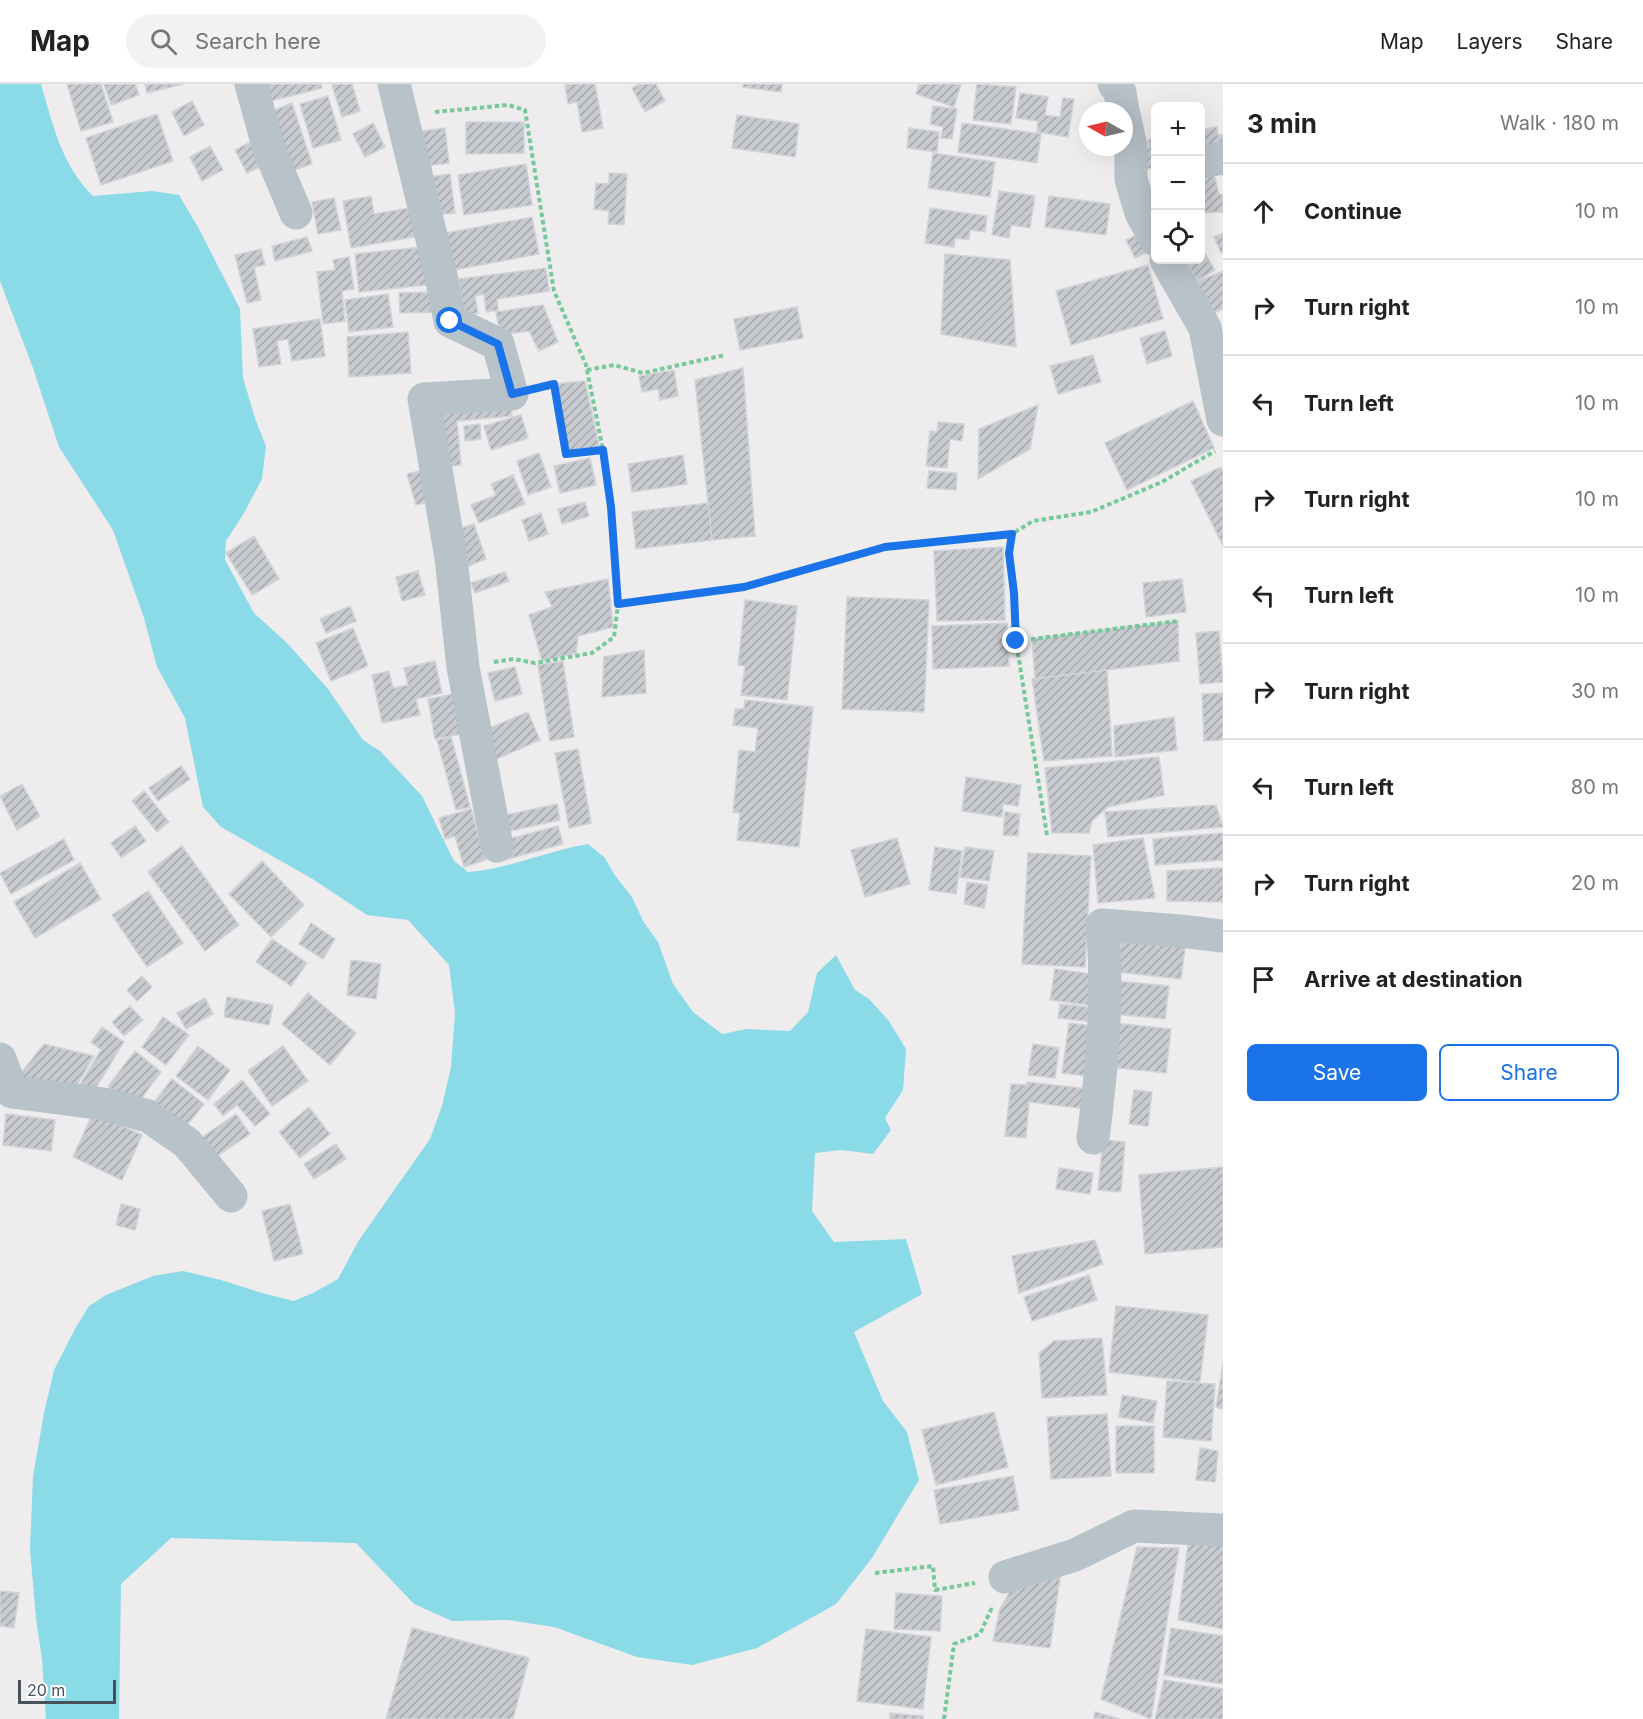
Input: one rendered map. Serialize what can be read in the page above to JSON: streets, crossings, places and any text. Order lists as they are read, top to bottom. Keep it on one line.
{"scale_bar":"20 m","north":"left","page":{"header":"Map","search":"Search here","nav":["Map","Layers","Share"],"heading":["3 min","Walk · 180 m"],"map_buttons":["+","−"],"list":[["Continue","10 m"],["Turn right","10 m"],["Turn left","10 m"],["Turn right","10 m"],["Turn left","10 m"],["Turn right","30 m"],["Turn left","80 m"],["Turn right","20 m"],"Arrive at destination"],"buttons":["Save","Share"],"scale":"20 m"}}
